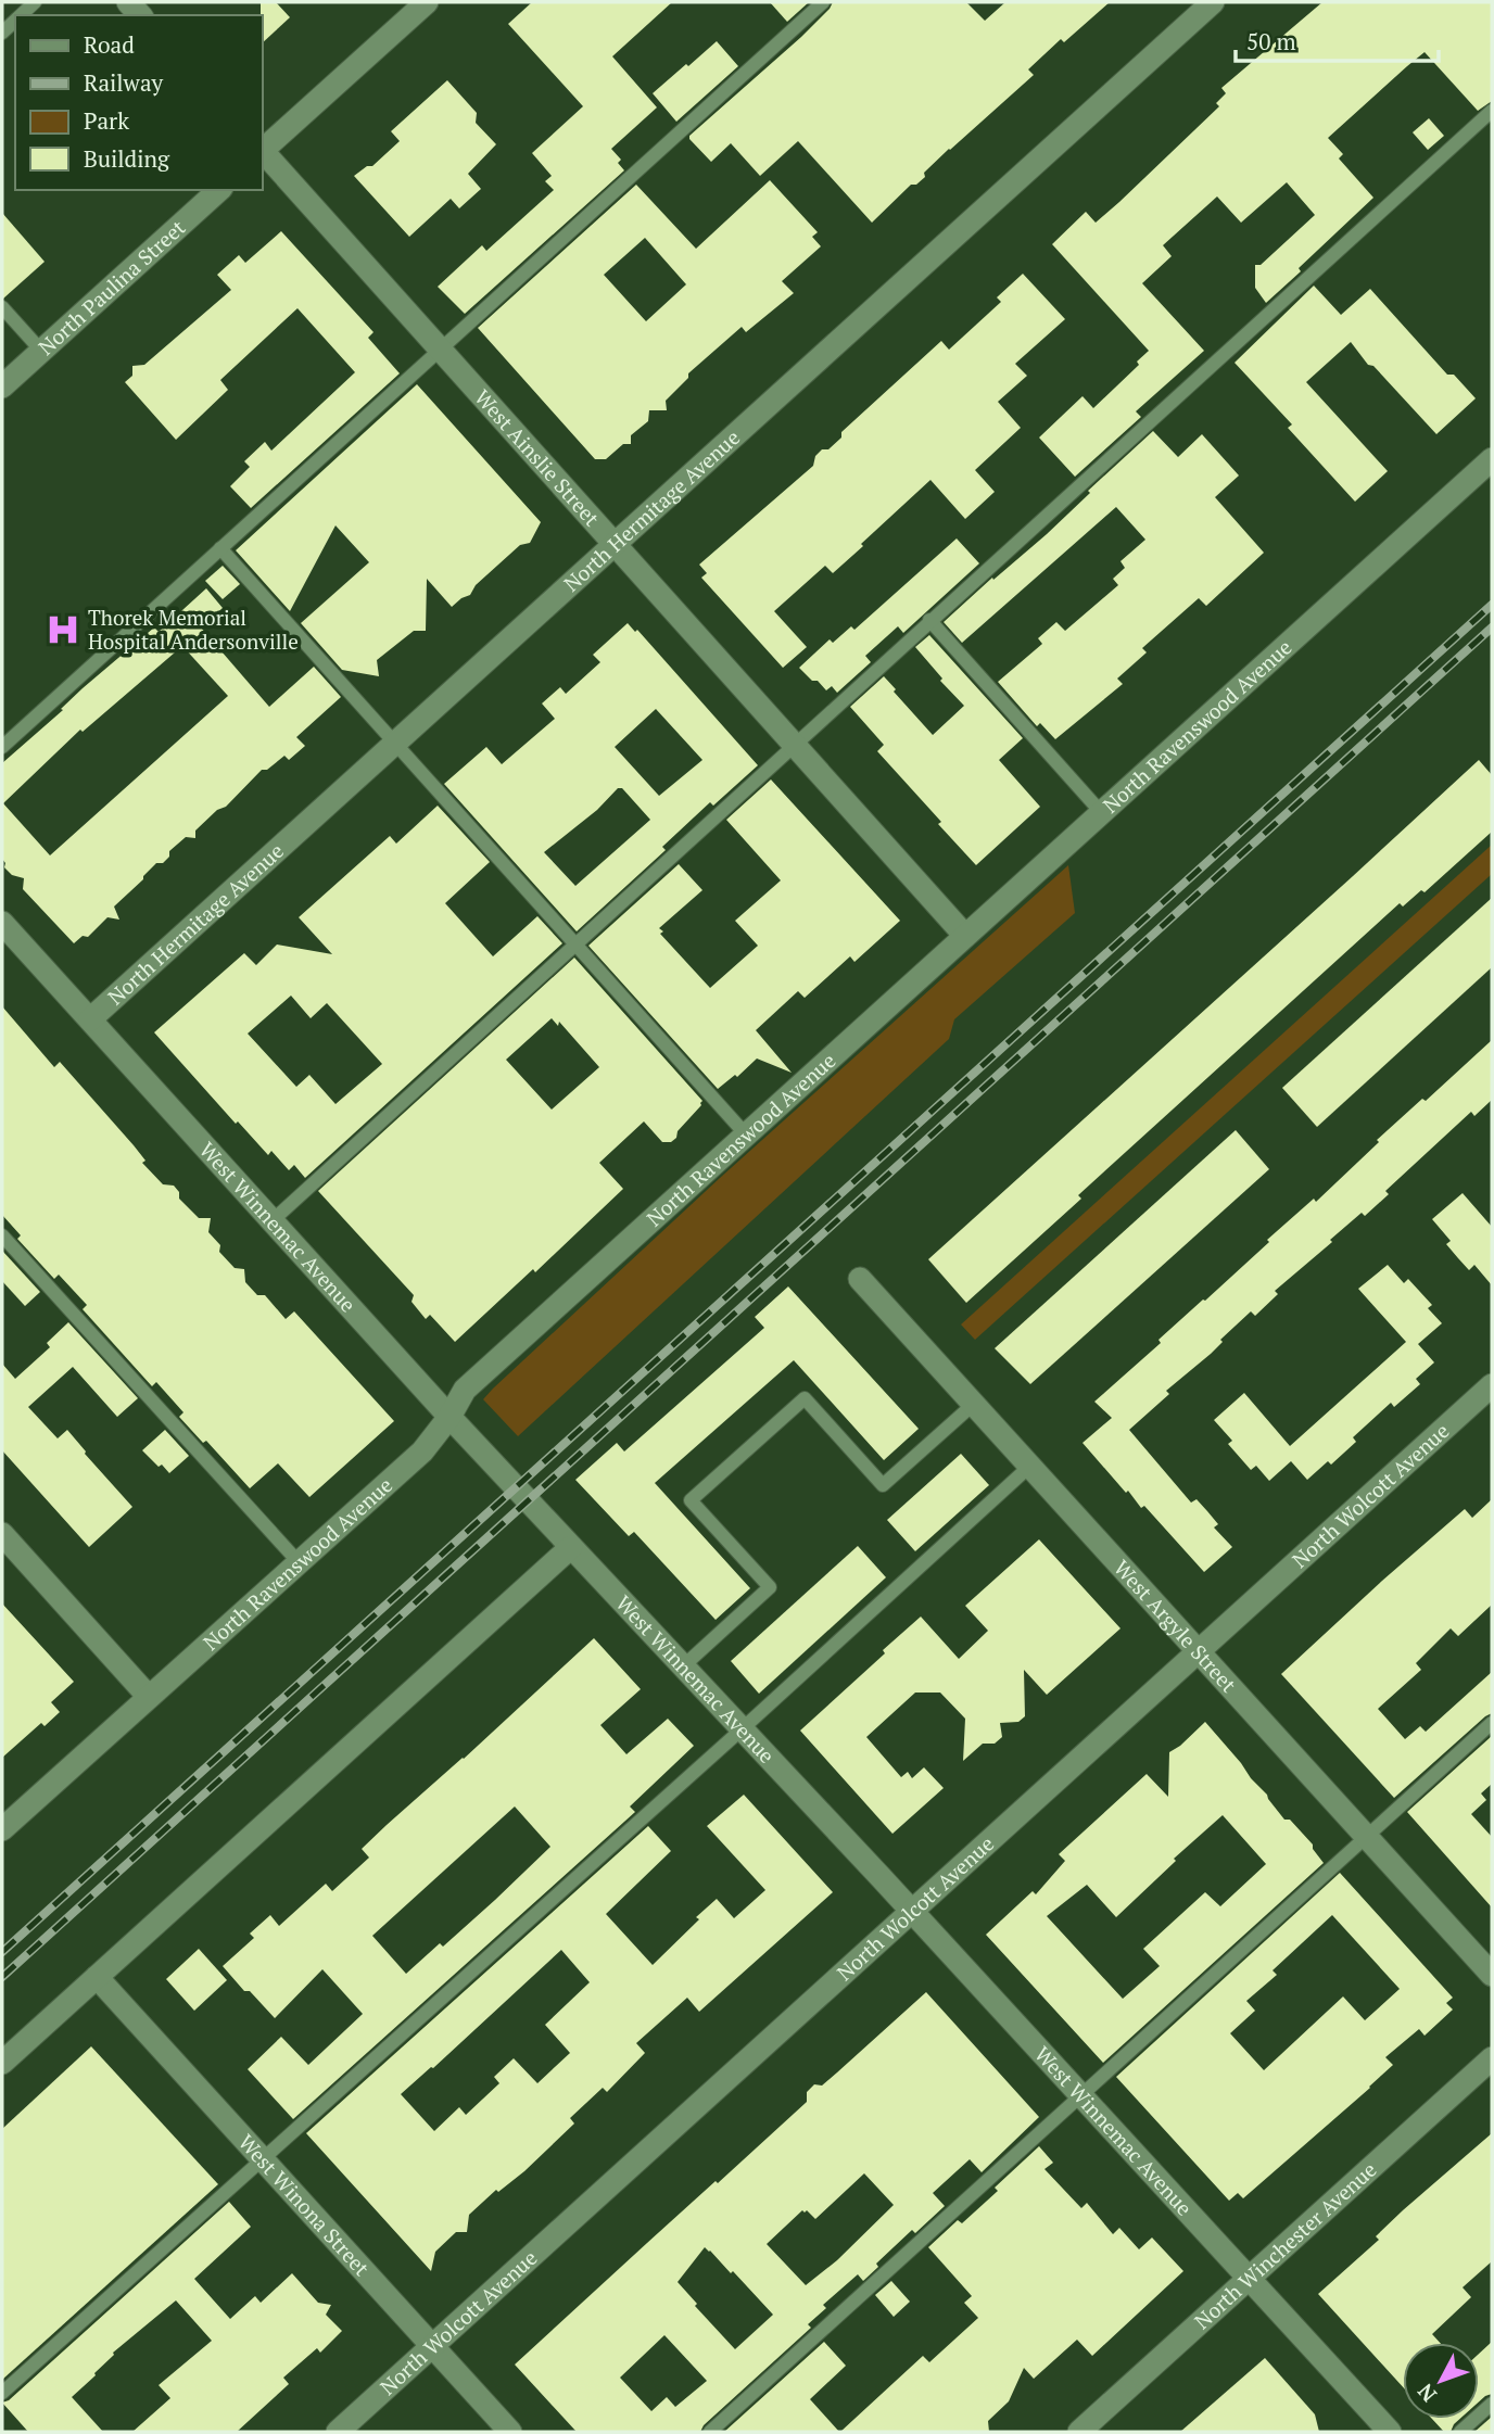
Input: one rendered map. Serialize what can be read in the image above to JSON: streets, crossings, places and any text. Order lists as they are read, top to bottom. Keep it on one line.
{"streets":{"street":["North Paulina Street","West Ainslie Street","North Hermitage Avenue","North Ravenswood Avenue","West Winnemac Avenue","North Wolcott Avenue","West Argyle Street","West Winona Street","North Winchester Avenue"]},"crossings":[["West Ainslie Street","North Hermitage Avenue"],["West Ainslie Street","North Ravenswood Avenue"],["North Hermitage Avenue","West Winnemac Avenue"],["North Ravenswood Avenue","West Winnemac Avenue"],["West Winnemac Avenue","North Wolcott Avenue"],["West Winnemac Avenue","North Winchester Avenue"],["North Wolcott Avenue","West Argyle Street"],["North Wolcott Avenue","West Winona Street"]],"places":{"hospital":["Thorek Memorial Hospital Andersonville"]},"legend":["Road","Railway","Park","Building"],"scale_bar":"50 m","north":"bottom left"}
